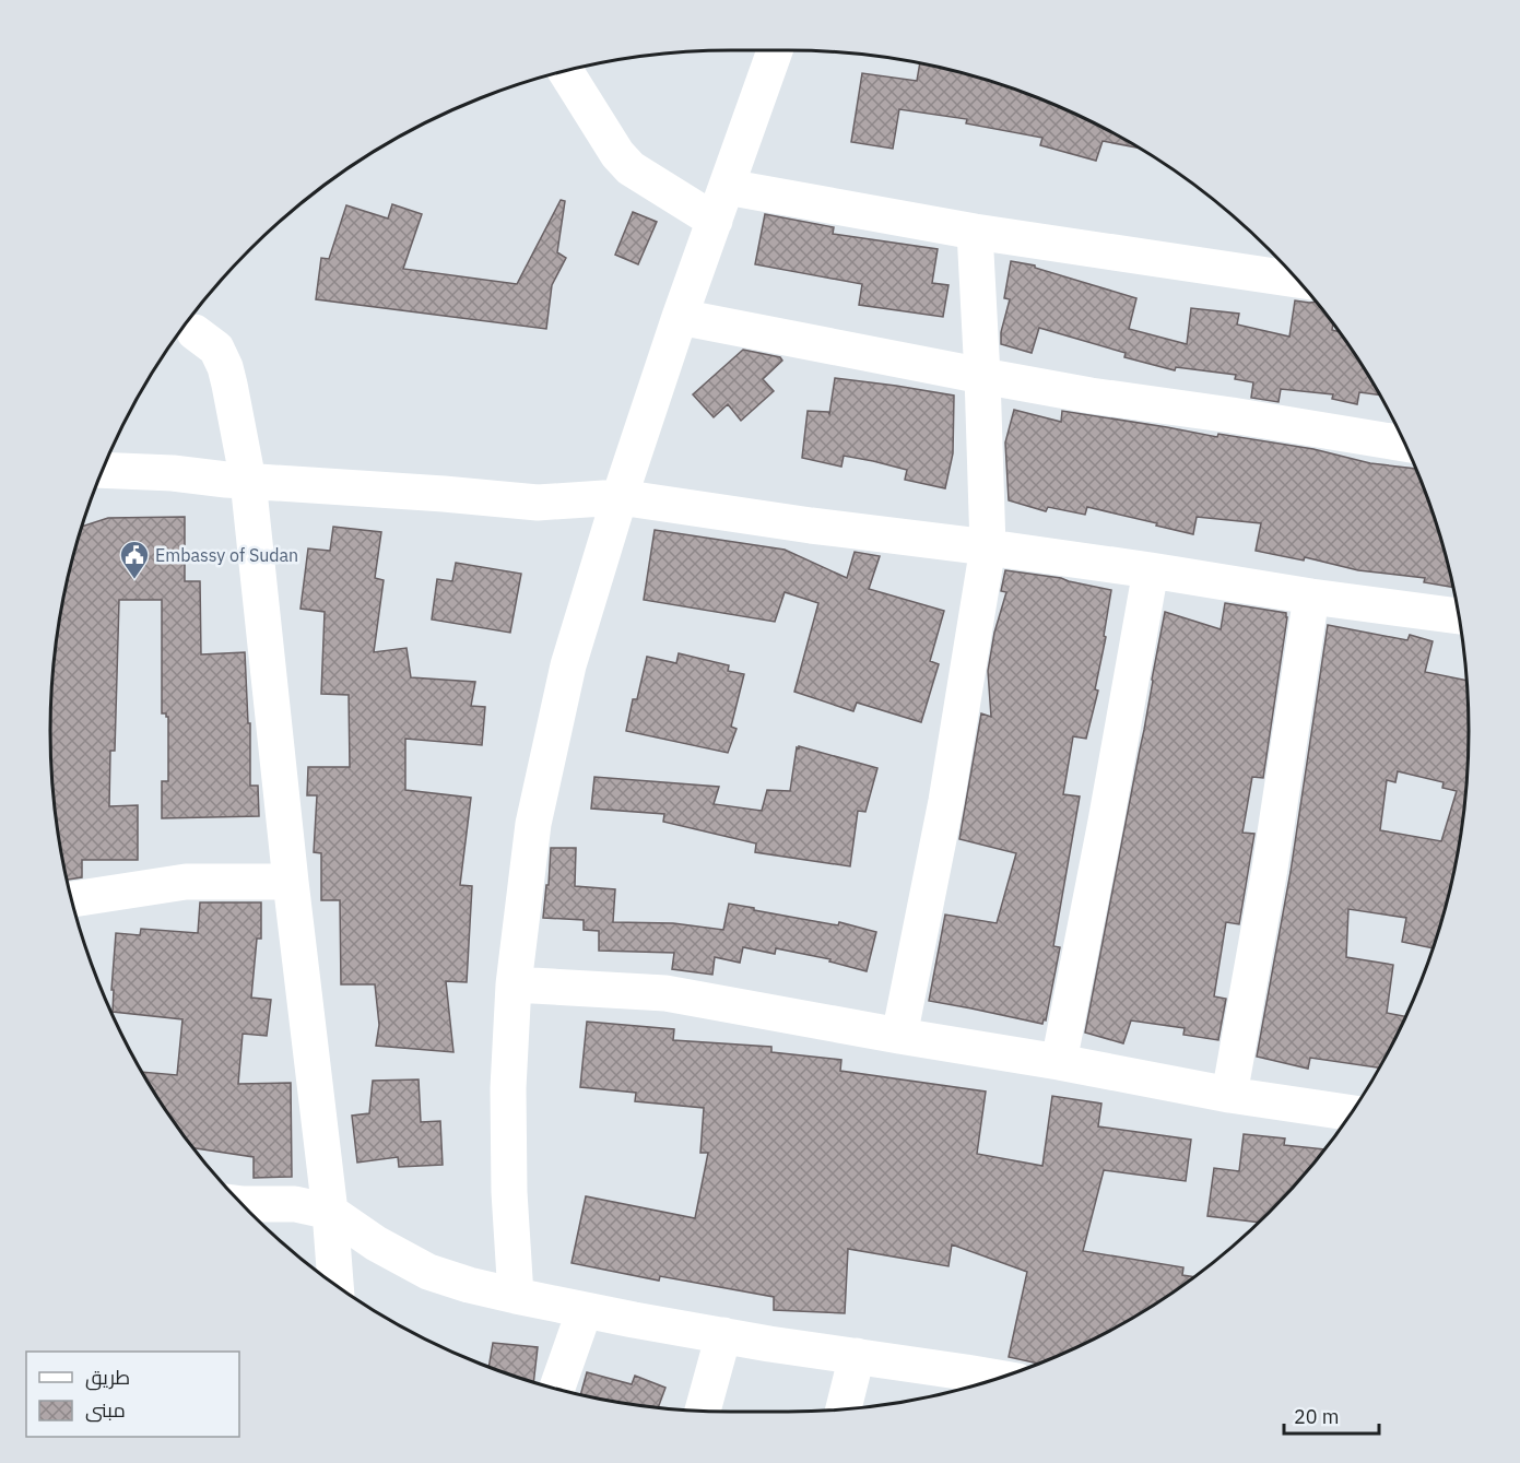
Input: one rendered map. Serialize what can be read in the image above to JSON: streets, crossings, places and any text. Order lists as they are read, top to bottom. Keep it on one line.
{"places":{"public building":["Embassy of Sudan"]},"legend":["طريق","مبنى"],"scale_bar":"20 m"}
